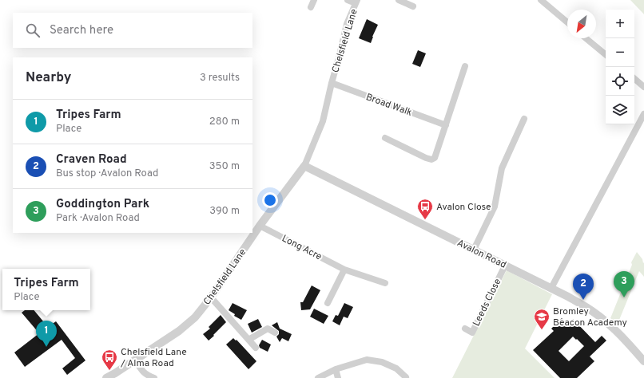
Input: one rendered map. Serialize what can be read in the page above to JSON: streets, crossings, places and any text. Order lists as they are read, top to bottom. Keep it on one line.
{"streets":{"street":["Chelsfield Lane","Broad Walk","Long Acre","Avalon Road","Leeds Close"]},"crossings":[["Chelsfield Lane","Broad Walk"],["Chelsfield Lane","Long Acre"],["Chelsfield Lane","Avalon Road"],["Avalon Road","Leeds Close"]],"places":{"bus stop":["Avalon Close","Chelsfield Lane / Alma Road"],"school or university":["Bromley Beacon Academy"]},"north":"bottom left","page":{"map_buttons":["+","−"],"search":"Search here","heading":["Nearby","3 results"],"list":[{"mark":"1","name":"Tripes Farm","note":"Place","value":"280 m"},{"mark":"2","name":"Craven Road","note":"Bus stop · Avalon Road","value":"350 m"},{"mark":"3","name":"Goddington Park","note":"Park · Avalon Road","value":"390 m"}],"popup":["Tripes Farm","Place"],"pins":["3","2","1"]}}
